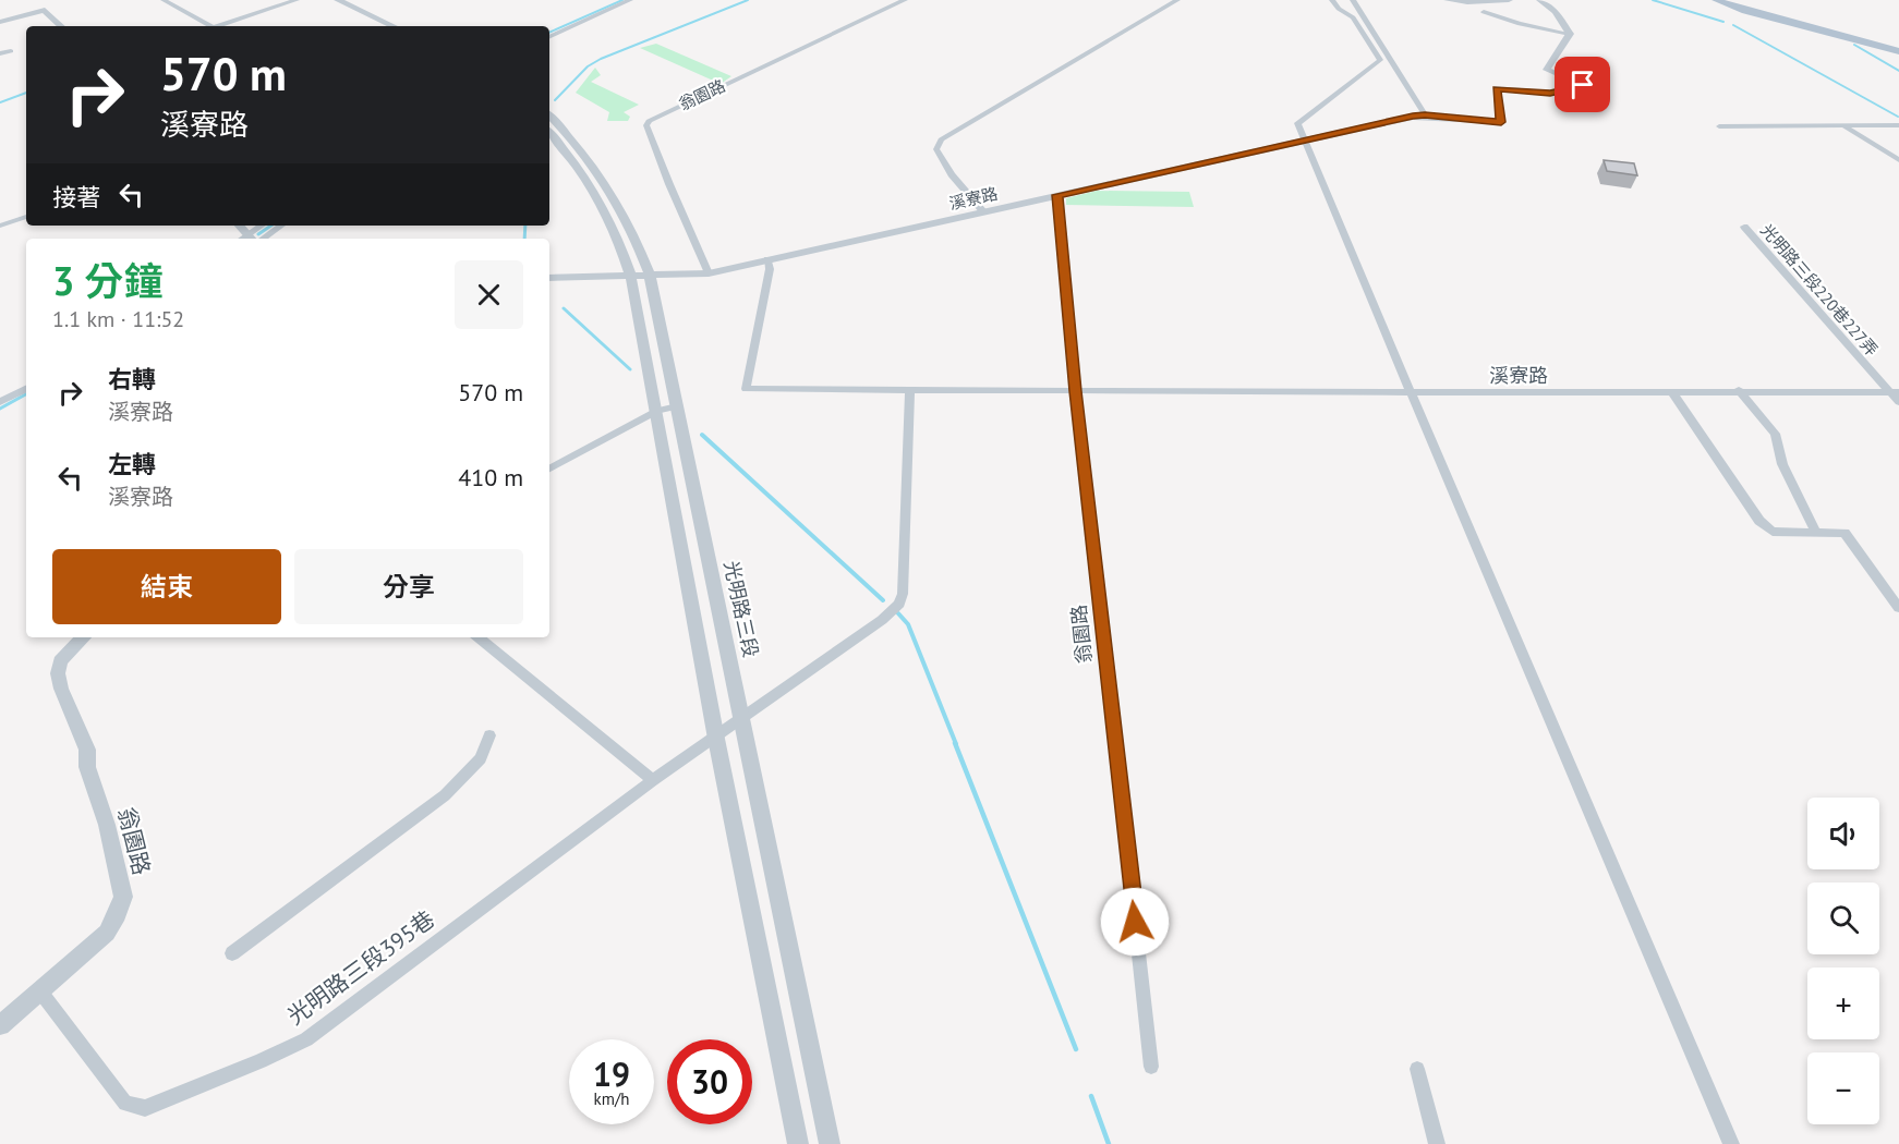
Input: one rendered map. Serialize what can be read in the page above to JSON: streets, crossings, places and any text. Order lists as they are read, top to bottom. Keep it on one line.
{"streets":{"street":["翁園路","溪寮路","光明路三段220巷227弄","光明路三段","光明路三段395巷"]},"crossings":[["翁園路","溪寮路"],["翁園路","光明路三段395巷"],["溪寮路","光明路三段220巷227弄"],["溪寮路","光明路三段"]],"page":{"turn":["570 m","溪寮路"],"then":"接著","heading":["3 分鐘","1.1 km · 11:52"],"list":[{"name":"右轉","note":"溪寮路","value":"570 m"},{"name":"左轉","note":"溪寮路","value":"410 m"}],"buttons":["結束","分享"],"map_buttons":["+","−"],"speed":"19 km/h","limit":"30"}}
